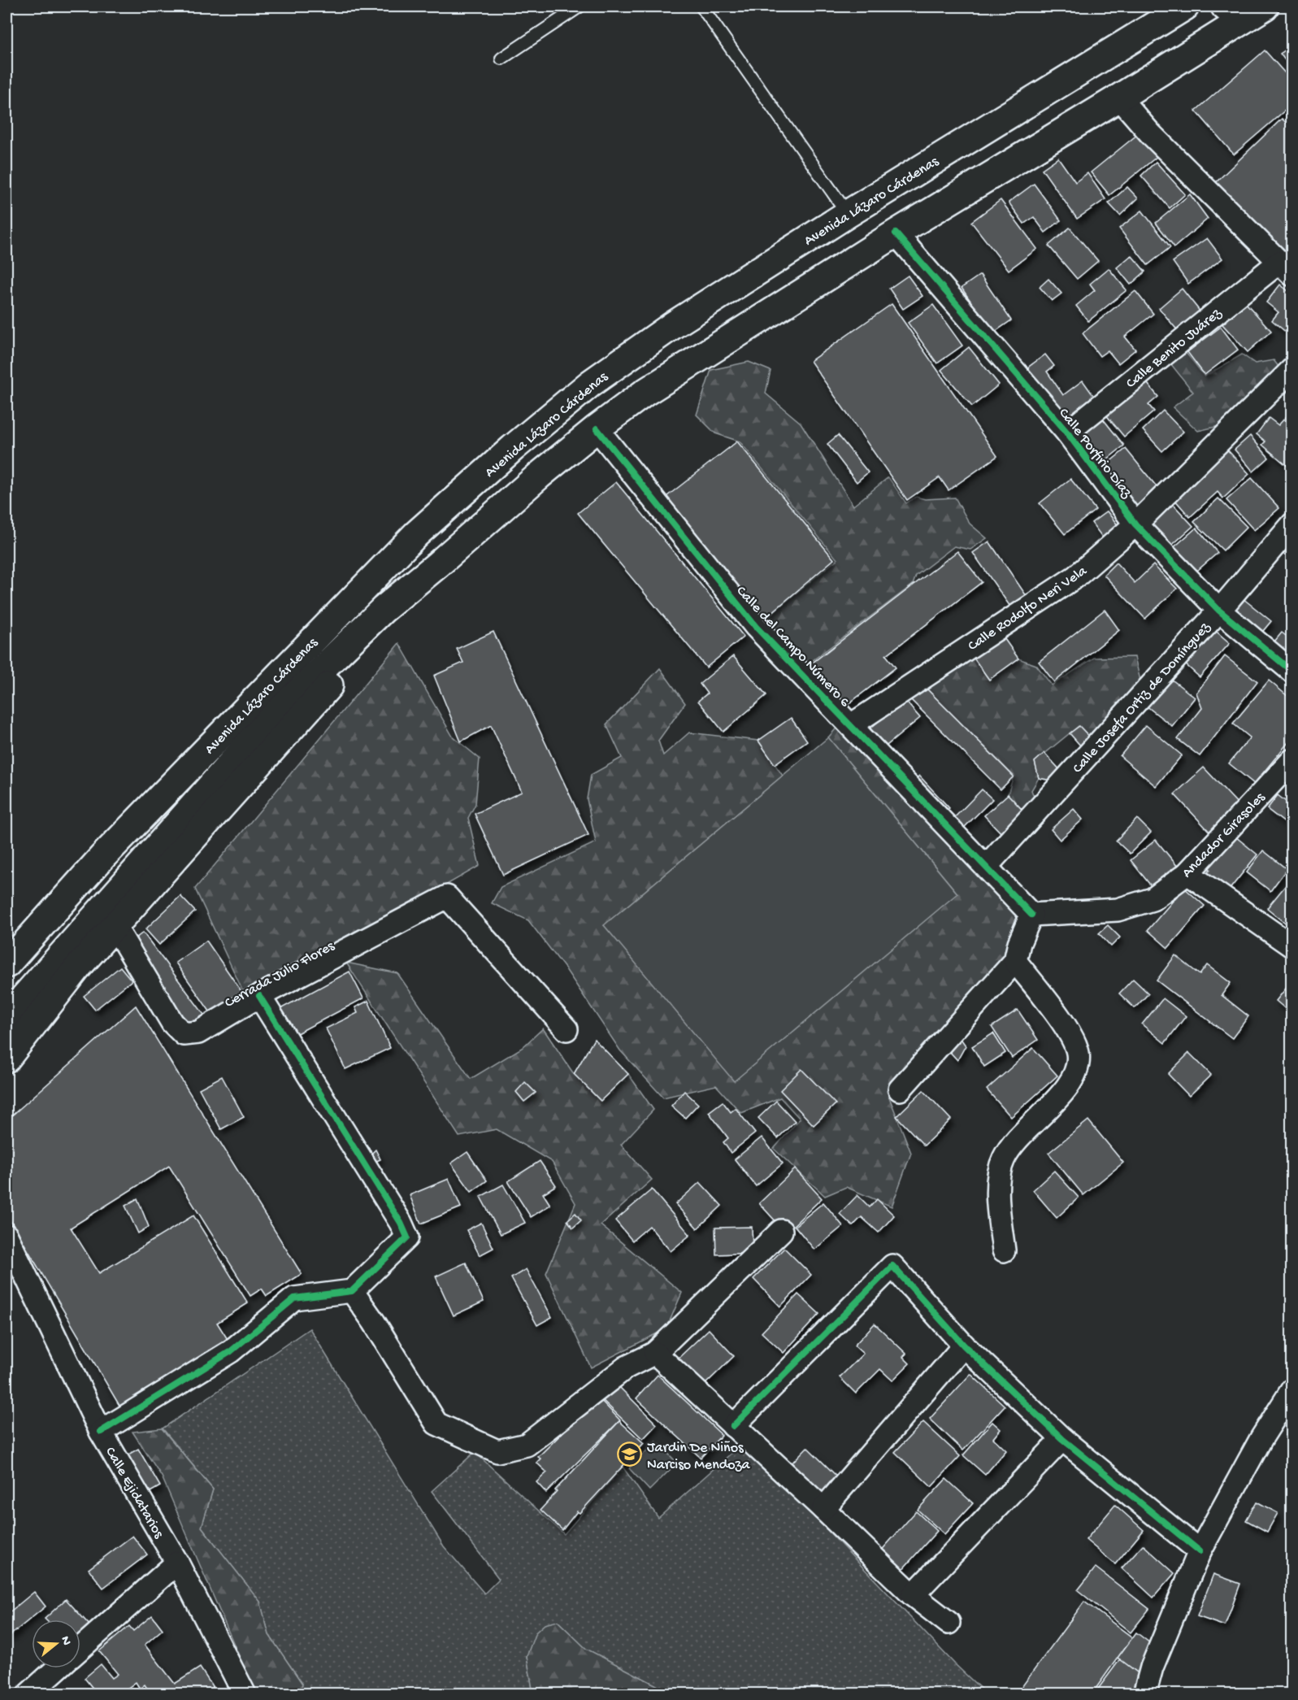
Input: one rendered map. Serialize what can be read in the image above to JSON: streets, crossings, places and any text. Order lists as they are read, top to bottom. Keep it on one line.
{"streets":{"main road":["Avenida Lázaro Cárdenas"],"street":["Calle Benito Juárez","Calle Porfirio Díaz","Calle Rodolfo Neri Vela","Calle del Campo Número 6","Calle Josefa Ortiz de Domínguez","Andador Girasoles","Cerrada Julio Flores","Calle Ejidatarios"]},"crossings":[["Avenida Lázaro Cárdenas","Calle Porfirio Díaz"],["Avenida Lázaro Cárdenas","Calle del Campo Número 6"],["Avenida Lázaro Cárdenas","Cerrada Julio Flores"],["Calle Benito Juárez","Calle Porfirio Díaz"],["Calle Porfirio Díaz","Calle Rodolfo Neri Vela"],["Calle Porfirio Díaz","Calle Josefa Ortiz de Domínguez"],["Calle Rodolfo Neri Vela","Calle del Campo Número 6"],["Calle del Campo Número 6","Calle Josefa Ortiz de Domínguez"],["Calle del Campo Número 6","Andador Girasoles"]],"places":{"school or university":["Jardin De Niños Narciso Mendoza"]},"north":"right"}
